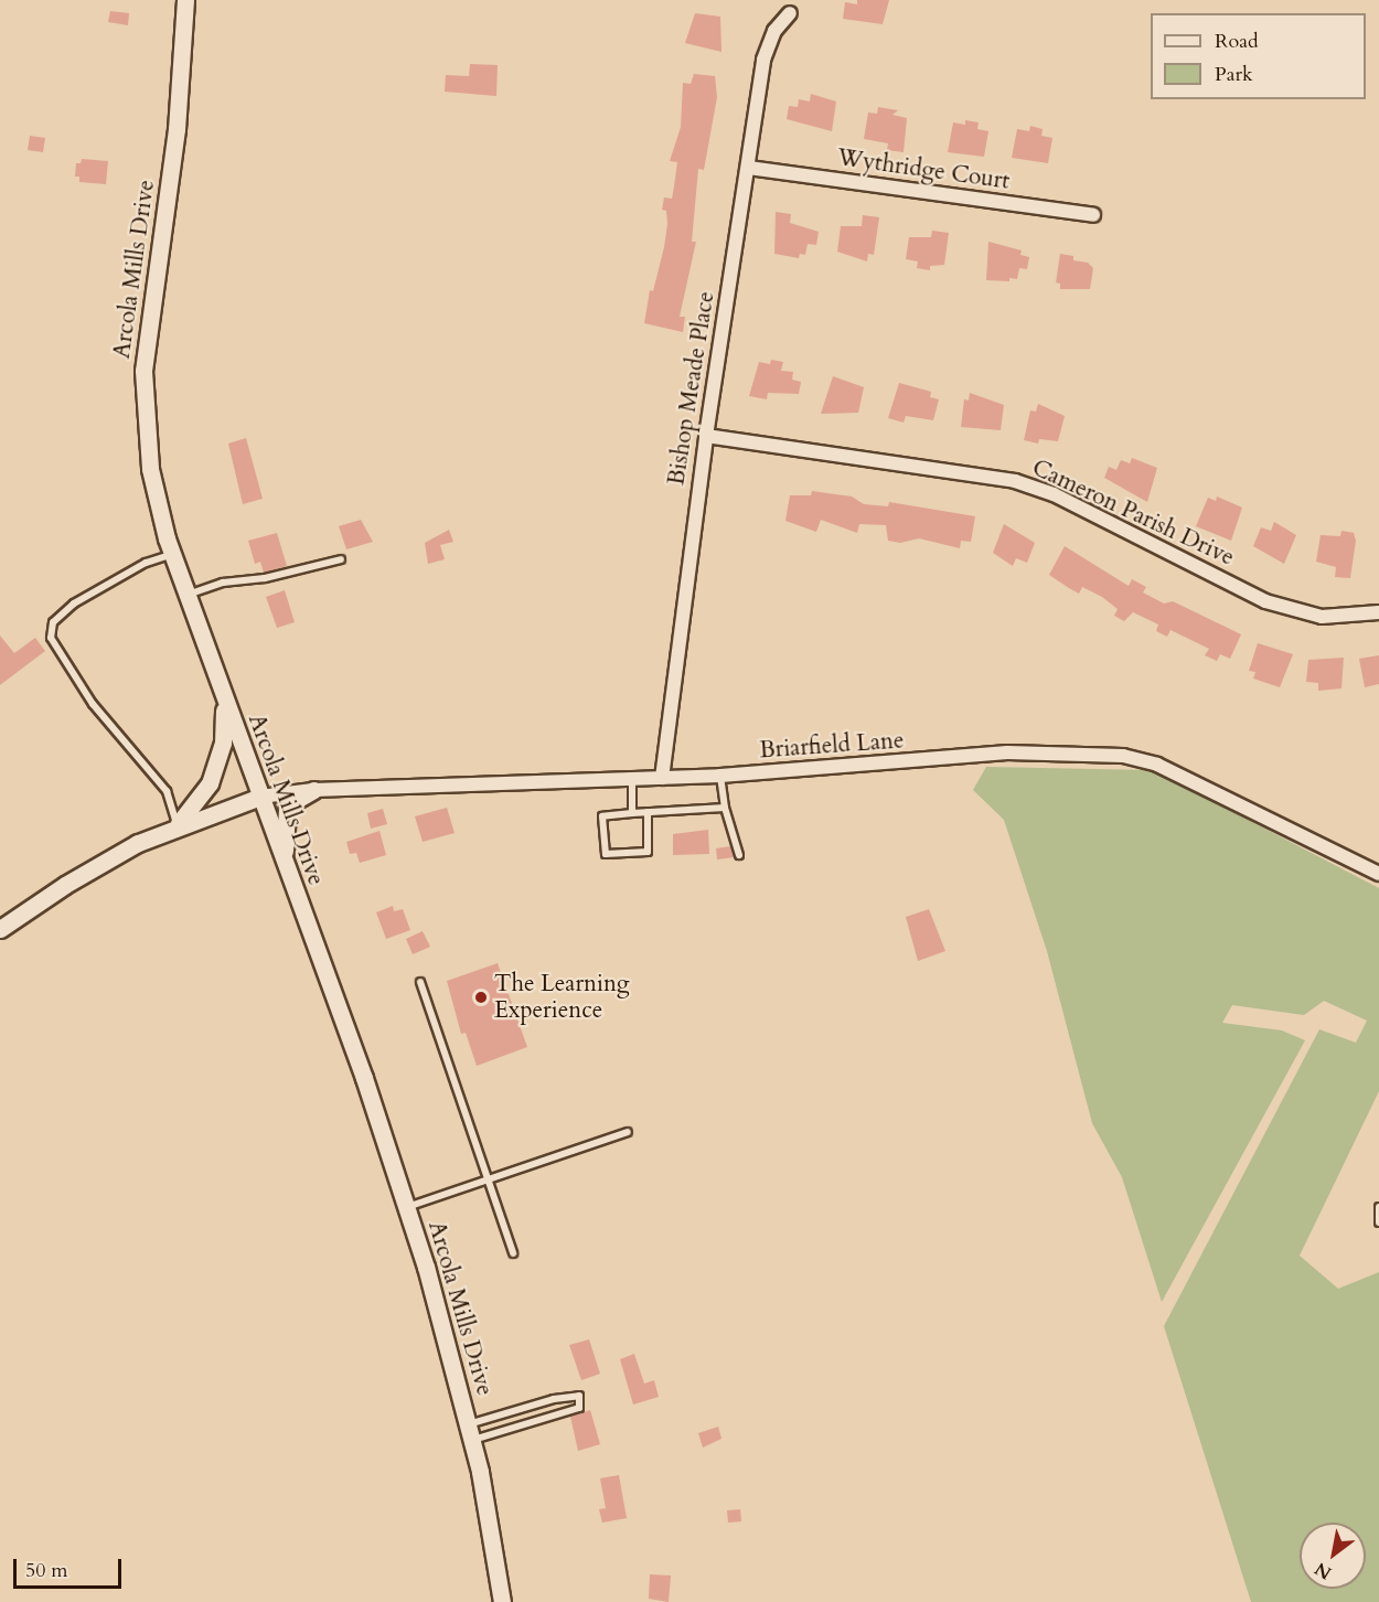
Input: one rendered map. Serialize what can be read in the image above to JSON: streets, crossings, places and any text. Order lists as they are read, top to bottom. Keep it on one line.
{"streets":{"street":["Wythridge Court","Arcola Mills Drive","Bishop Meade Place","Cameron Parish Drive","Briarfield Lane"]},"crossings":[["Wythridge Court","Bishop Meade Place"],["Arcola Mills Drive","Briarfield Lane"],["Bishop Meade Place","Cameron Parish Drive"],["Bishop Meade Place","Briarfield Lane"]],"places":["The Learning Experience"],"legend":["Road","Park"],"scale_bar":"50 m","north":"bottom left"}
